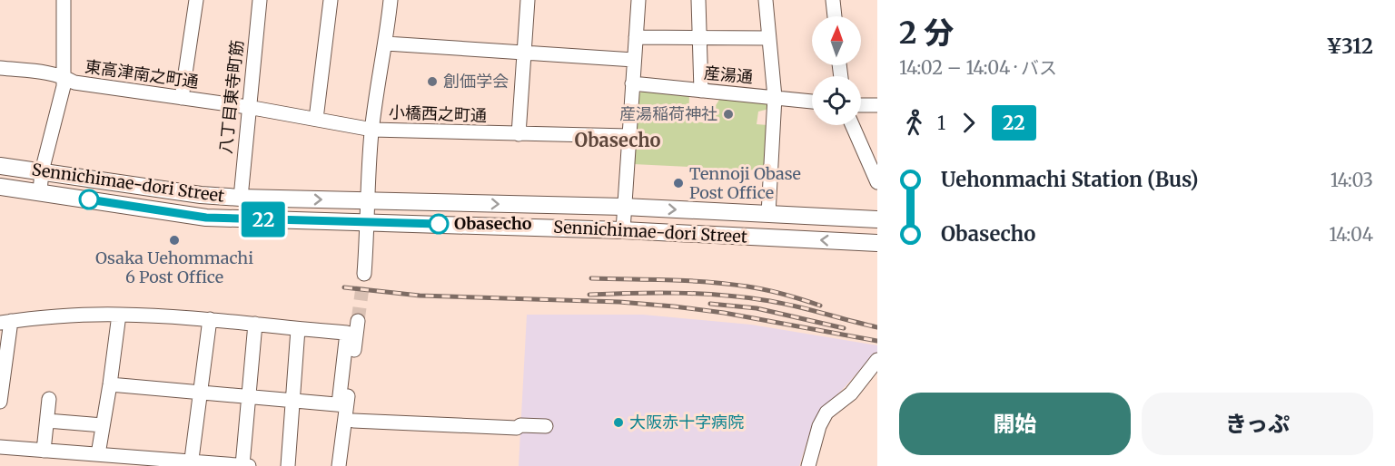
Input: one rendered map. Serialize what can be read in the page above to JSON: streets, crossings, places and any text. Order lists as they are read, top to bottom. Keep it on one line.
{"streets":{"main road":["Sennichimae-dori Street"],"street":["東高津南之町通","産湯通","八丁目東寺町筋","小橋西之町通"]},"crossings":[["東高津南之町通","八丁目東寺町筋"],["東高津南之町通","小橋西之町通"],["八丁目東寺町筋","小橋西之町通"],["八丁目東寺町筋","Sennichimae-dori Street"]],"districts":["Obasecho"],"places":["創価学会","産湯稲荷神社","Tennoji Obase Post Office","Obasecho","Osaka Uehommachi 6 Post Office","大阪赤十字病院"],"lines":["bus line 22"],"north":"top","page":{"on_map":"22","heading":["2 分","14:02 – 14:04 · バス","¥312"],"legs":["1","22"],"list":[{"name":"Uehonmachi Station (Bus)","value":"14:03"},{"name":"Obasecho","value":"14:04"}],"buttons":["開始","きっぷ"]}}
